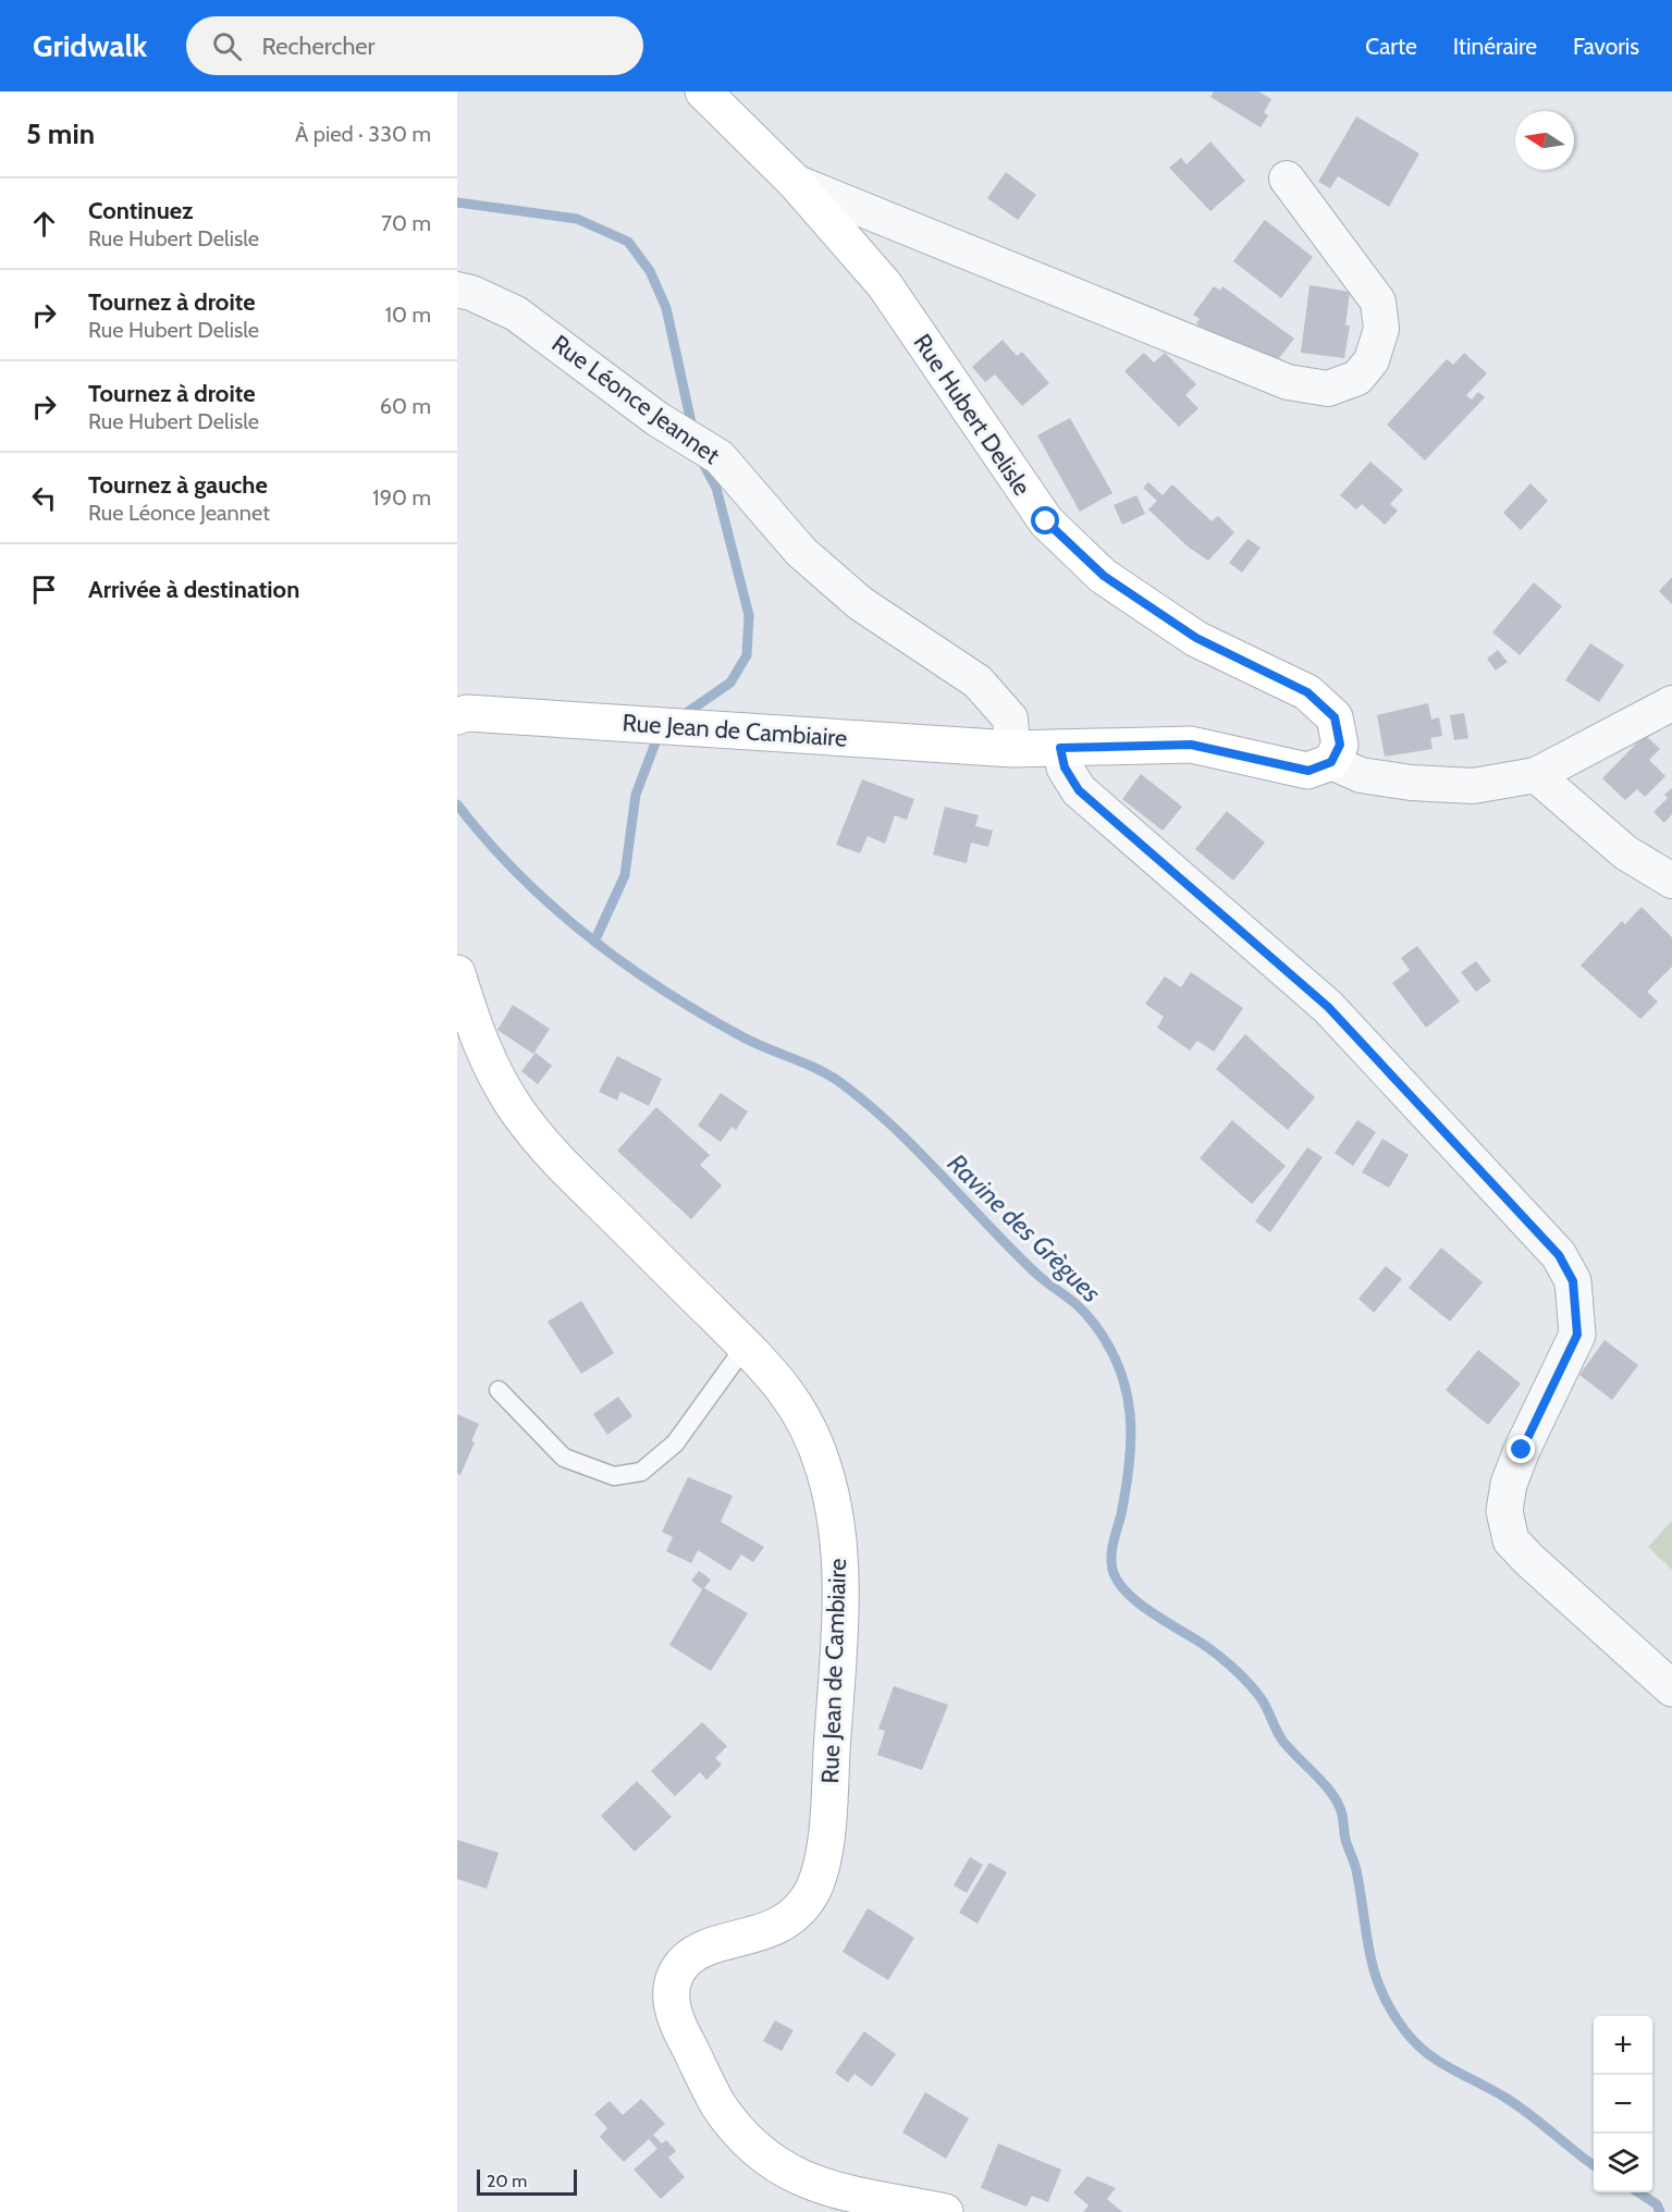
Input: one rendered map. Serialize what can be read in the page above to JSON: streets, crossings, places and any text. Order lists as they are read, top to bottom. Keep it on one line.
{"streets":{"main road":["Rue Hubert Delisle","Rue Jean de Cambiaire"],"street":["Rue Léonce Jeannet"]},"crossings":[["Rue Léonce Jeannet","Rue Jean de Cambiaire"]],"water":["Ravine des Grègues"],"scale_bar":"20 m","north":"left","page":{"header":"Gridwalk","search":"Rechercher","nav":["Carte","Itinéraire","Favoris"],"heading":["5 min","À pied · 330 m"],"list":[["Continuez","Rue Hubert Delisle","70 m"],["Tournez à droite","Rue Hubert Delisle","10 m"],["Tournez à droite","Rue Hubert Delisle","60 m"],["Tournez à gauche","Rue Léonce Jeannet","190 m"],"Arrivée à destination"],"map_buttons":["+","−"],"scale":"20 m"}}
